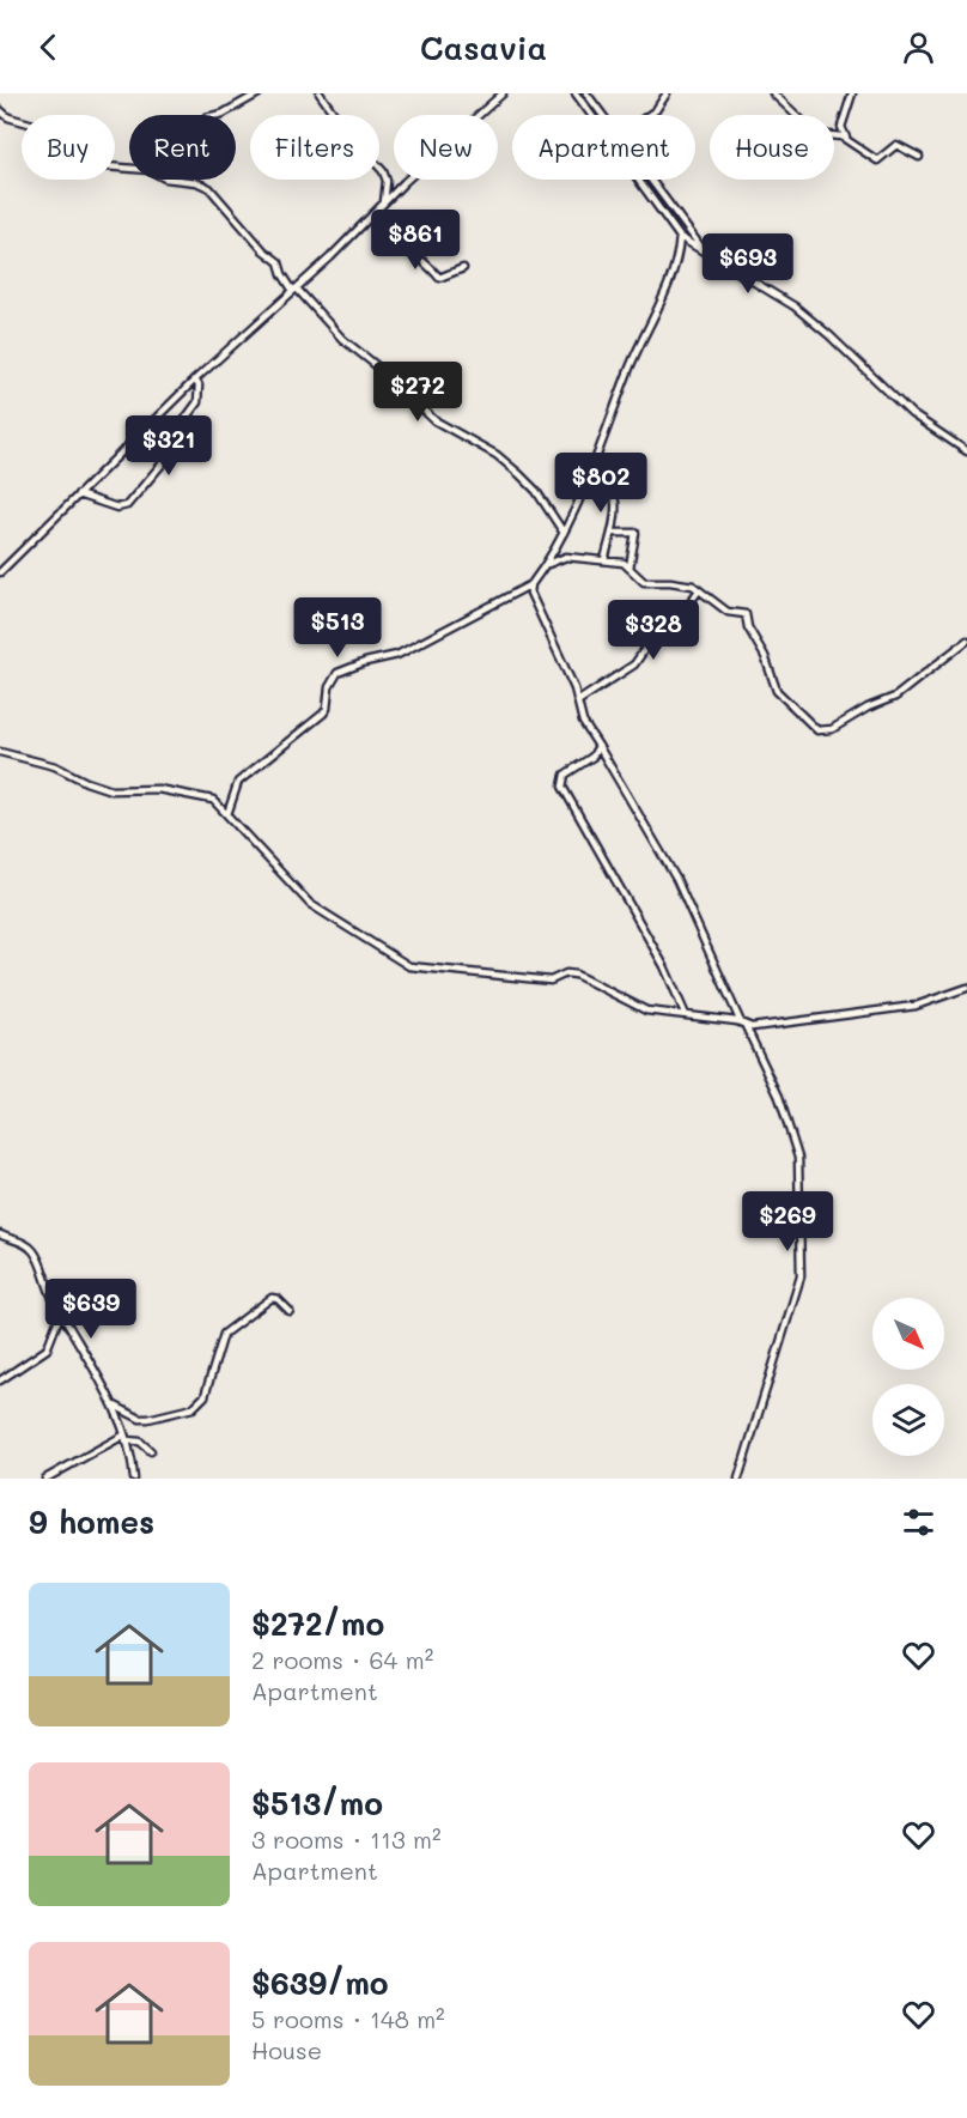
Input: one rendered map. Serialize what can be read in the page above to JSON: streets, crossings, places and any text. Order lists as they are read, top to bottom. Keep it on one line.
{"north":"bottom right","page":{"header":"Casavia","chip":["Buy","Rent","Filters","New","Apartment","House"],"price":["$861","$693","$272","$321","$802","$513","$328","$269","$639"],"heading":"9 homes","list":[{"name":"$272/mo","note":"2 rooms · 64 m² · Apartment"},{"name":"$513/mo","note":"3 rooms · 113 m² · Apartment"},{"name":"$639/mo","note":"5 rooms · 148 m² · House"}]}}
